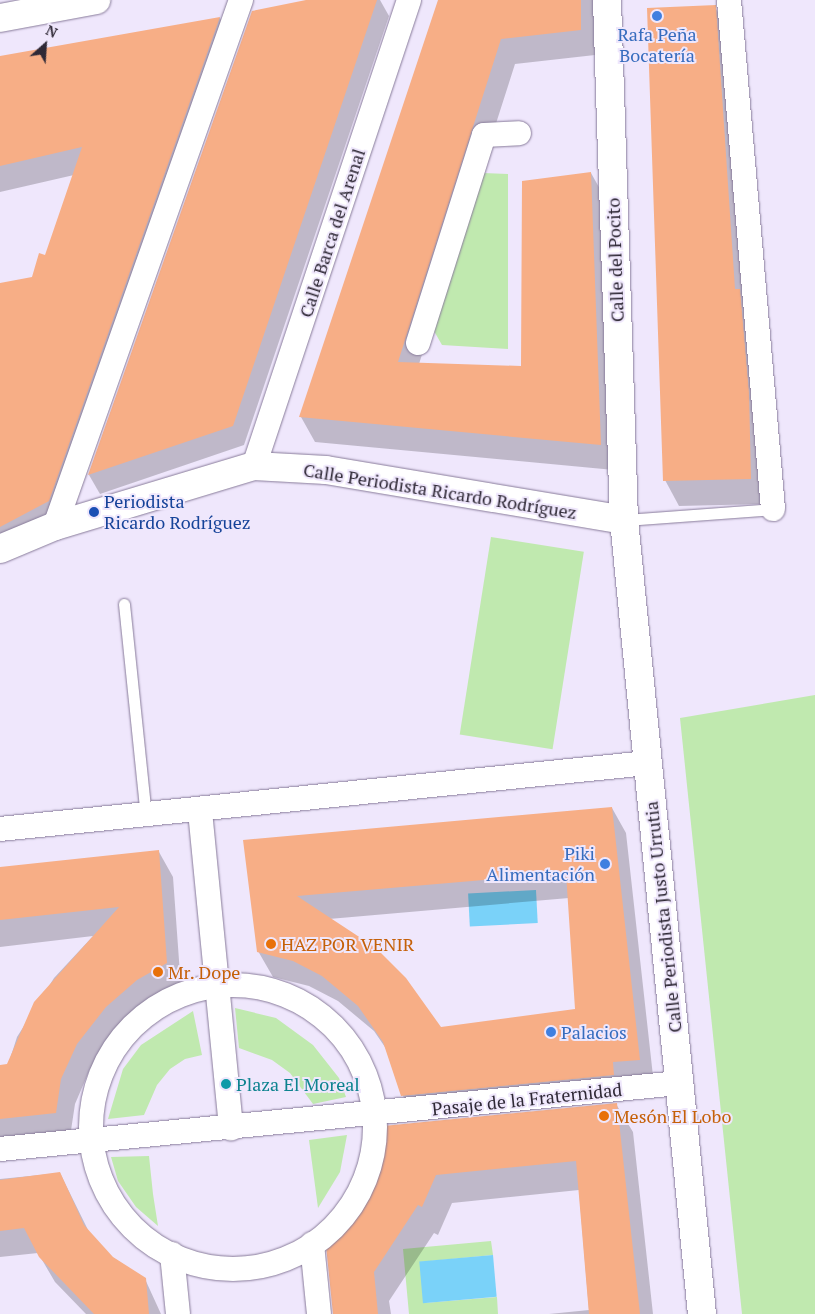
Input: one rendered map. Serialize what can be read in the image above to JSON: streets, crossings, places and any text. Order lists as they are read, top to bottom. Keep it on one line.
{"streets":{"street":["Calle Barca del Arenal","Calle del Pocito","Calle Periodista Ricardo Rodríguez","Calle Periodista Justo Urrutia","Pasaje de la Fraternidad"]},"crossings":[["Calle Barca del Arenal","Calle Periodista Ricardo Rodríguez"],["Calle del Pocito","Calle Periodista Ricardo Rodríguez"],["Calle del Pocito","Calle Periodista Justo Urrutia"],["Calle Periodista Ricardo Rodríguez","Calle Periodista Justo Urrutia"],["Calle Periodista Justo Urrutia","Pasaje de la Fraternidad"]],"places":["Rafa Peña Bocatería","Periodista Ricardo Rodríguez","Piki Alimentación","HAZ POR VENIR","Mr. Dope","Palacios","Plaza El Moreal","Mesón El Lobo"],"north":"top right"}
